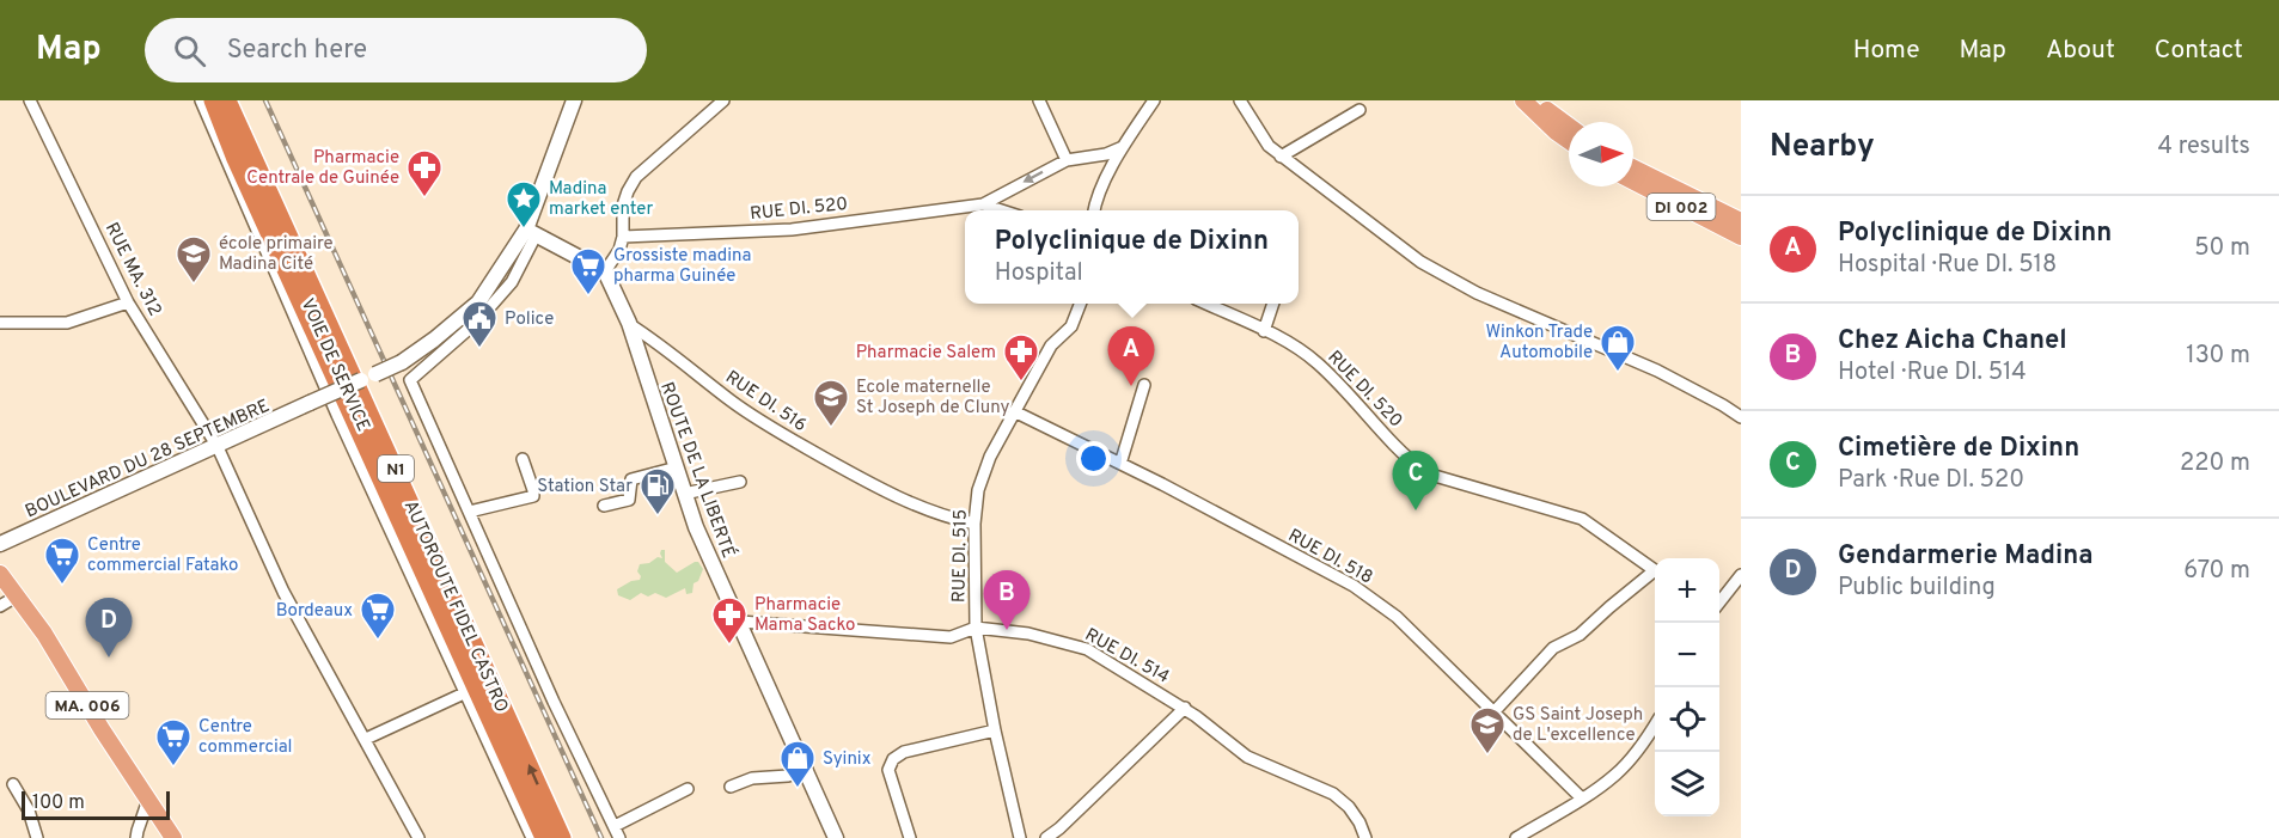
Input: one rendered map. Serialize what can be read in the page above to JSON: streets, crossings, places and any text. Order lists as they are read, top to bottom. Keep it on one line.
{"streets":{"highway":["N1","AUTOROUTE FIDEL CASTRO"],"main road":["DI 002","BOULEVARD DU 28 SEPTEMBRE","ROUTE DE LA LIBERTÉ","MA. 006"],"street":["RUE DI. 520","RUE MA. 312","VOIE DE SERVICE","RUE DI. 516","RUE DI. 515","RUE DI. 518","RUE DI. 514"]},"crossings":[["RUE MA. 312","BOULEVARD DU 28 SEPTEMBRE"],["RUE DI. 516","ROUTE DE LA LIBERTÉ"],["RUE DI. 516","RUE DI. 515"],["ROUTE DE LA LIBERTÉ","RUE DI. 514"],["RUE DI. 515","RUE DI. 518"],["RUE DI. 515","RUE DI. 514"]],"places":{"pharmacy":["Pharmacie Centrale de Guinée","Pharmacie Salem","Pharmacie Mama Sacko"],"place":["Madina market enter"],"school or university":["école primaire Madina Cité","Ecole maternelle St Joseph de Cluny","GS Saint Joseph de L'excellence"],"supermarket":["Grossiste madina pharma Guinée","Centre commercial Fatako","Bordeaux","Centre commercial"],"public building":["Police"],"shop":["Winkon Trade Automobile","Syinix"],"fuel station":["Station Star"]},"scale_bar":"100 m","north":"right","page":{"header":"Map","search":"Search here","nav":["Home","Map","About","Contact"],"heading":["Nearby","4 results"],"list":[{"mark":"A","name":"Polyclinique de Dixinn","note":"Hospital · Rue DI. 518","value":"50 m"},{"mark":"B","name":"Chez Aicha Chanel","note":"Hotel · Rue DI. 514","value":"130 m"},{"mark":"C","name":"Cimetière de Dixinn","note":"Park · Rue DI. 520","value":"220 m"},{"mark":"D","name":"Gendarmerie Madina","note":"Public building","value":"670 m"}],"popup":["Polyclinique de Dixinn","Hospital"],"pins":["A","C","B","D"],"map_buttons":["+","−"],"scale":"100 m"}}
